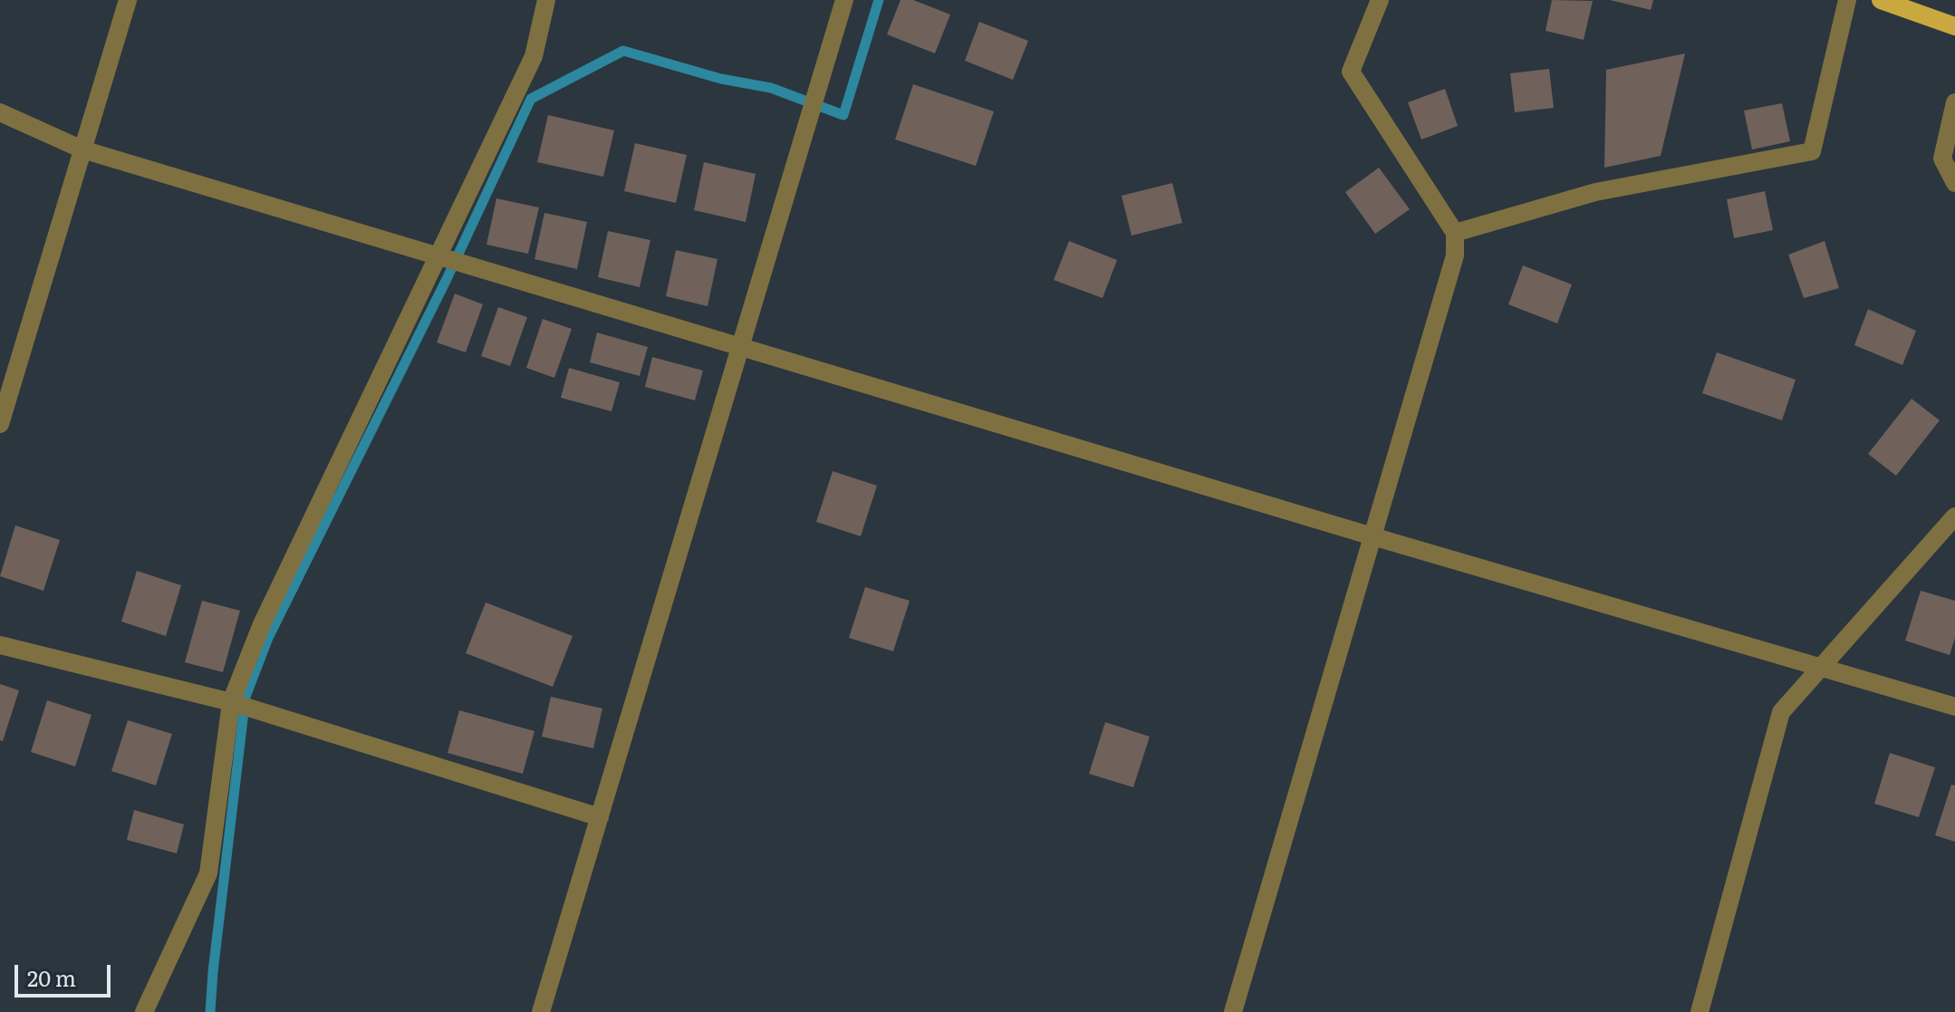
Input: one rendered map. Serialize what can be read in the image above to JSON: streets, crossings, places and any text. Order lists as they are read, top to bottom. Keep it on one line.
{"scale_bar":"20 m"}
